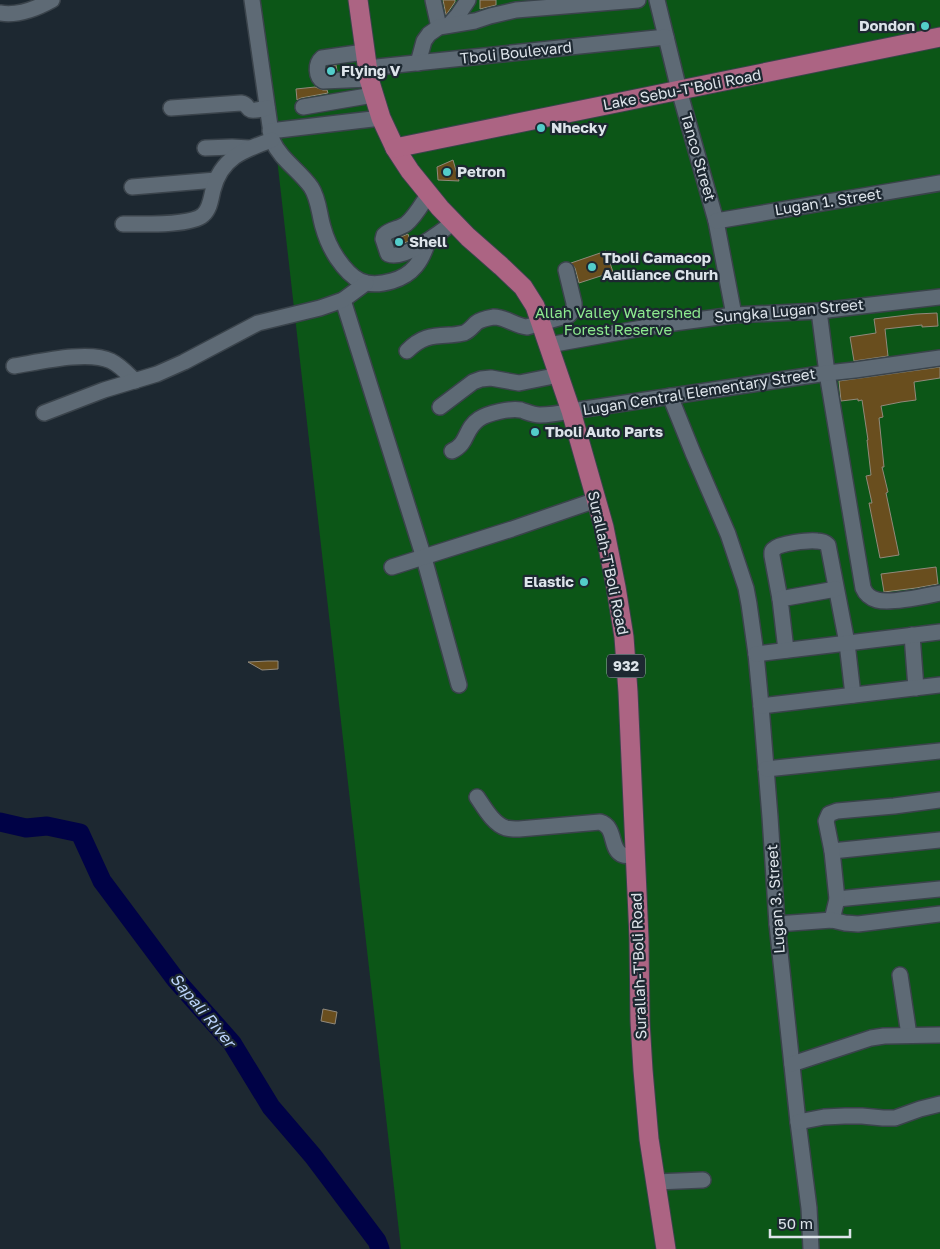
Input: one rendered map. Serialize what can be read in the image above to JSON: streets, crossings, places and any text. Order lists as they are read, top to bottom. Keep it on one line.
{"streets":{"main road":["Lake Sebu-T'Boli Road","Surallah-T'Boli Road","932"],"street":["Tboli Boulevard","Tanco Street","Lugan 1. Street","Sungka Lugan Street","Lugan Central Elementary Street","Lugan 3. Street"]},"crossings":[["Tboli Boulevard","Tanco Street"],["Tboli Boulevard","932"],["Lake Sebu-T'Boli Road","Tanco Street"],["Lake Sebu-T'Boli Road","Surallah-T'Boli Road"],["Lake Sebu-T'Boli Road","932"],["Tanco Street","Lugan 1. Street"],["Tanco Street","Sungka Lugan Street"],["Sungka Lugan Street","Surallah-T'Boli Road"],["Lugan Central Elementary Street","Surallah-T'Boli Road"],["Lugan Central Elementary Street","Lugan 3. Street"],["Surallah-T'Boli Road","932"]],"water":["Sapali River"],"parks":["Allah Valley Watershed Forest Reserve"],"places":["Dondon","Flying V","Nhecky","Petron","Shell","Tboli Camacop Aalliance Churh","Tboli Auto Parts","Elastic"],"scale_bar":"50 m"}
